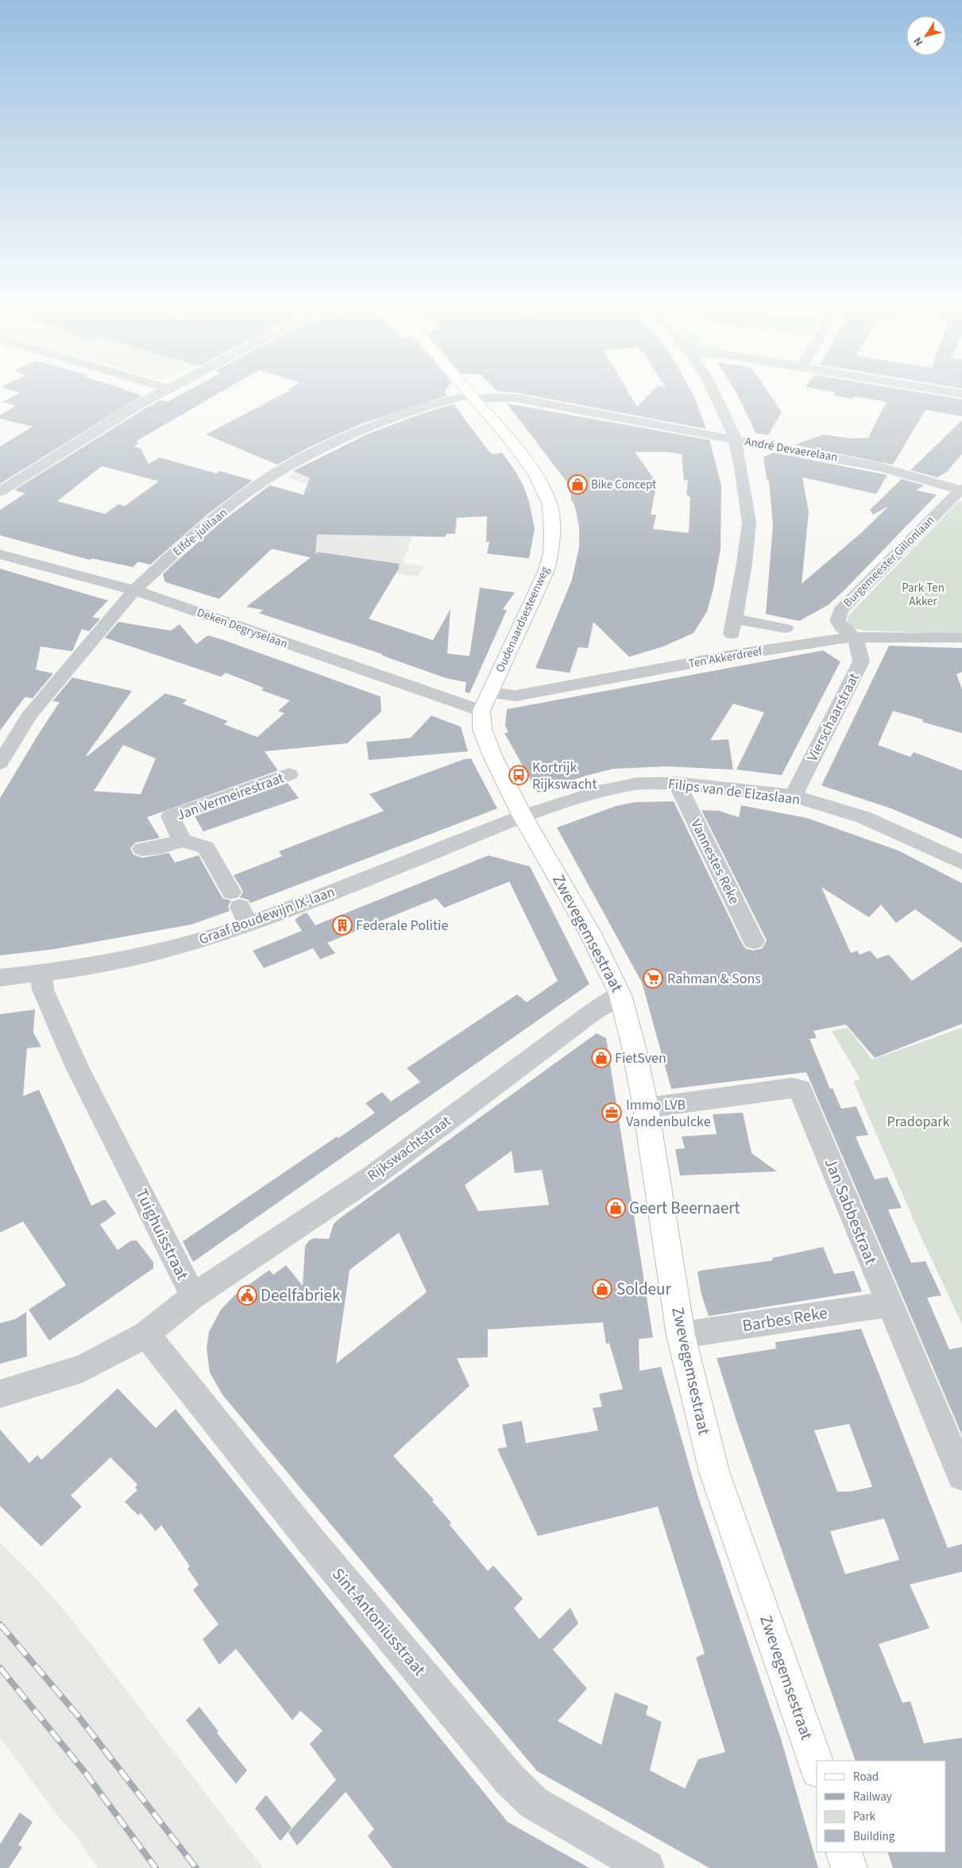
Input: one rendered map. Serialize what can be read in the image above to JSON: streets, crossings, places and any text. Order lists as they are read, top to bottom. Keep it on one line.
{"streets":{"main road":["Oudenaardsesteenweg","Zwevegemsestraat"],"street":["André Devaerelaan","Elfde-julilaan","Burgemeester Gillonlaan","Deken Degryselaan","Ten Akkerdreef","Vierschaarstraat","Filips van de Elzaslaan","Jan Vermeirestraat","Vannestes Reke","Graaf Boudewijn IX-laan","Rijkswachtstraat","Jan Sabbestraat","Tuighuisstraat","Barbes Reke","Sint-Antoniusstraat"]},"crossings":[["André Devaerelaan","Elfde-julilaan"],["André Devaerelaan","Burgemeester Gillonlaan"],["André Devaerelaan","Oudenaardsesteenweg"],["Elfde-julilaan","Oudenaardsesteenweg"],["Elfde-julilaan","Deken Degryselaan"],["Burgemeester Gillonlaan","Ten Akkerdreef"],["Burgemeester Gillonlaan","Vierschaarstraat"],["Oudenaardsesteenweg","Deken Degryselaan"],["Oudenaardsesteenweg","Ten Akkerdreef"],["Oudenaardsesteenweg","Filips van de Elzaslaan"],["Oudenaardsesteenweg","Graaf Boudewijn IX-laan"],["Oudenaardsesteenweg","Zwevegemsestraat"],["Ten Akkerdreef","Vierschaarstraat"],["Vierschaarstraat","Filips van de Elzaslaan"],["Filips van de Elzaslaan","Vannestes Reke"],["Filips van de Elzaslaan","Graaf Boudewijn IX-laan"],["Filips van de Elzaslaan","Zwevegemsestraat"],["Jan Vermeirestraat","Graaf Boudewijn IX-laan"],["Graaf Boudewijn IX-laan","Zwevegemsestraat"],["Graaf Boudewijn IX-laan","Tuighuisstraat"],["Zwevegemsestraat","Rijkswachtstraat"],["Zwevegemsestraat","Jan Sabbestraat"],["Zwevegemsestraat","Barbes Reke"],["Rijkswachtstraat","Tuighuisstraat"],["Jan Sabbestraat","Barbes Reke"],["Tuighuisstraat","Sint-Antoniusstraat"]],"parks":["Park Ten Akker","Pradopark"],"places":{"shop":["Bike Concept","FietSven","Geert Beernaert","Soldeur"],"bus stop":["Kortrijk Rijkswacht"],"building":["Federale Politie"],"supermarket":["Rahman & Sons"],"office":["Immo LVB Vandenbulcke"],"public building":["Deelfabriek"]},"legend":["Road","Railway","Park","Building"],"north":"bottom left"}
